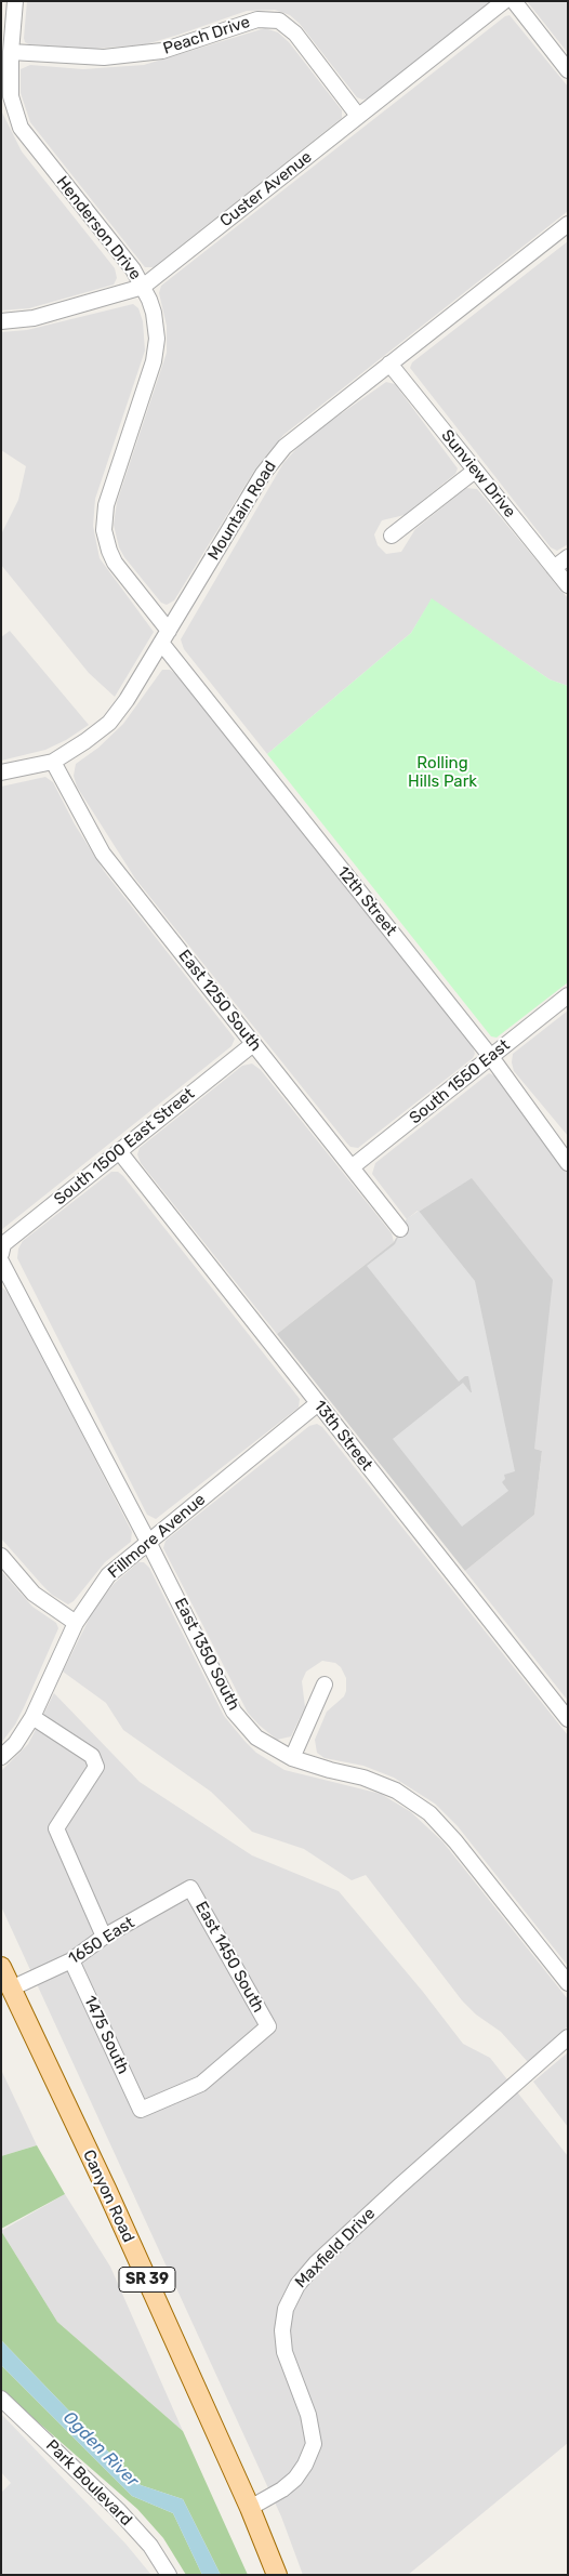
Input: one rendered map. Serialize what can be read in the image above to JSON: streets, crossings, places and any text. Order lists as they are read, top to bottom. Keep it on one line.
{"streets":{"main road":["Canyon Road","SR 39"],"street":["Peach Drive","Custer Avenue","Henderson Drive","Sunview Drive","Mountain Road","12th Street","East 1250 South","South 1550 East","South 1500 East Street","13th Street","Fillmore Avenue","East 1350 South","1650 East","East 1450 South","1475 South","Maxfield Drive","Park Boulevard"]},"crossings":[["Peach Drive","Custer Avenue"],["Peach Drive","Henderson Drive"],["Custer Avenue","Henderson Drive"],["Henderson Drive","Mountain Road"],["Henderson Drive","12th Street"],["Sunview Drive","Mountain Road"],["Mountain Road","12th Street"],["Mountain Road","East 1250 South"],["12th Street","South 1550 East"],["East 1250 South","South 1550 East"],["East 1250 South","South 1500 East Street"],["South 1500 East Street","13th Street"],["13th Street","Fillmore Avenue"],["Fillmore Avenue","East 1350 South"],["1650 East","East 1450 South"],["1650 East","1475 South"],["1650 East","Canyon Road"],["East 1450 South","1475 South"],["Canyon Road","Maxfield Drive"]],"water":["Ogden River"],"parks":["Rolling Hills Park"]}
